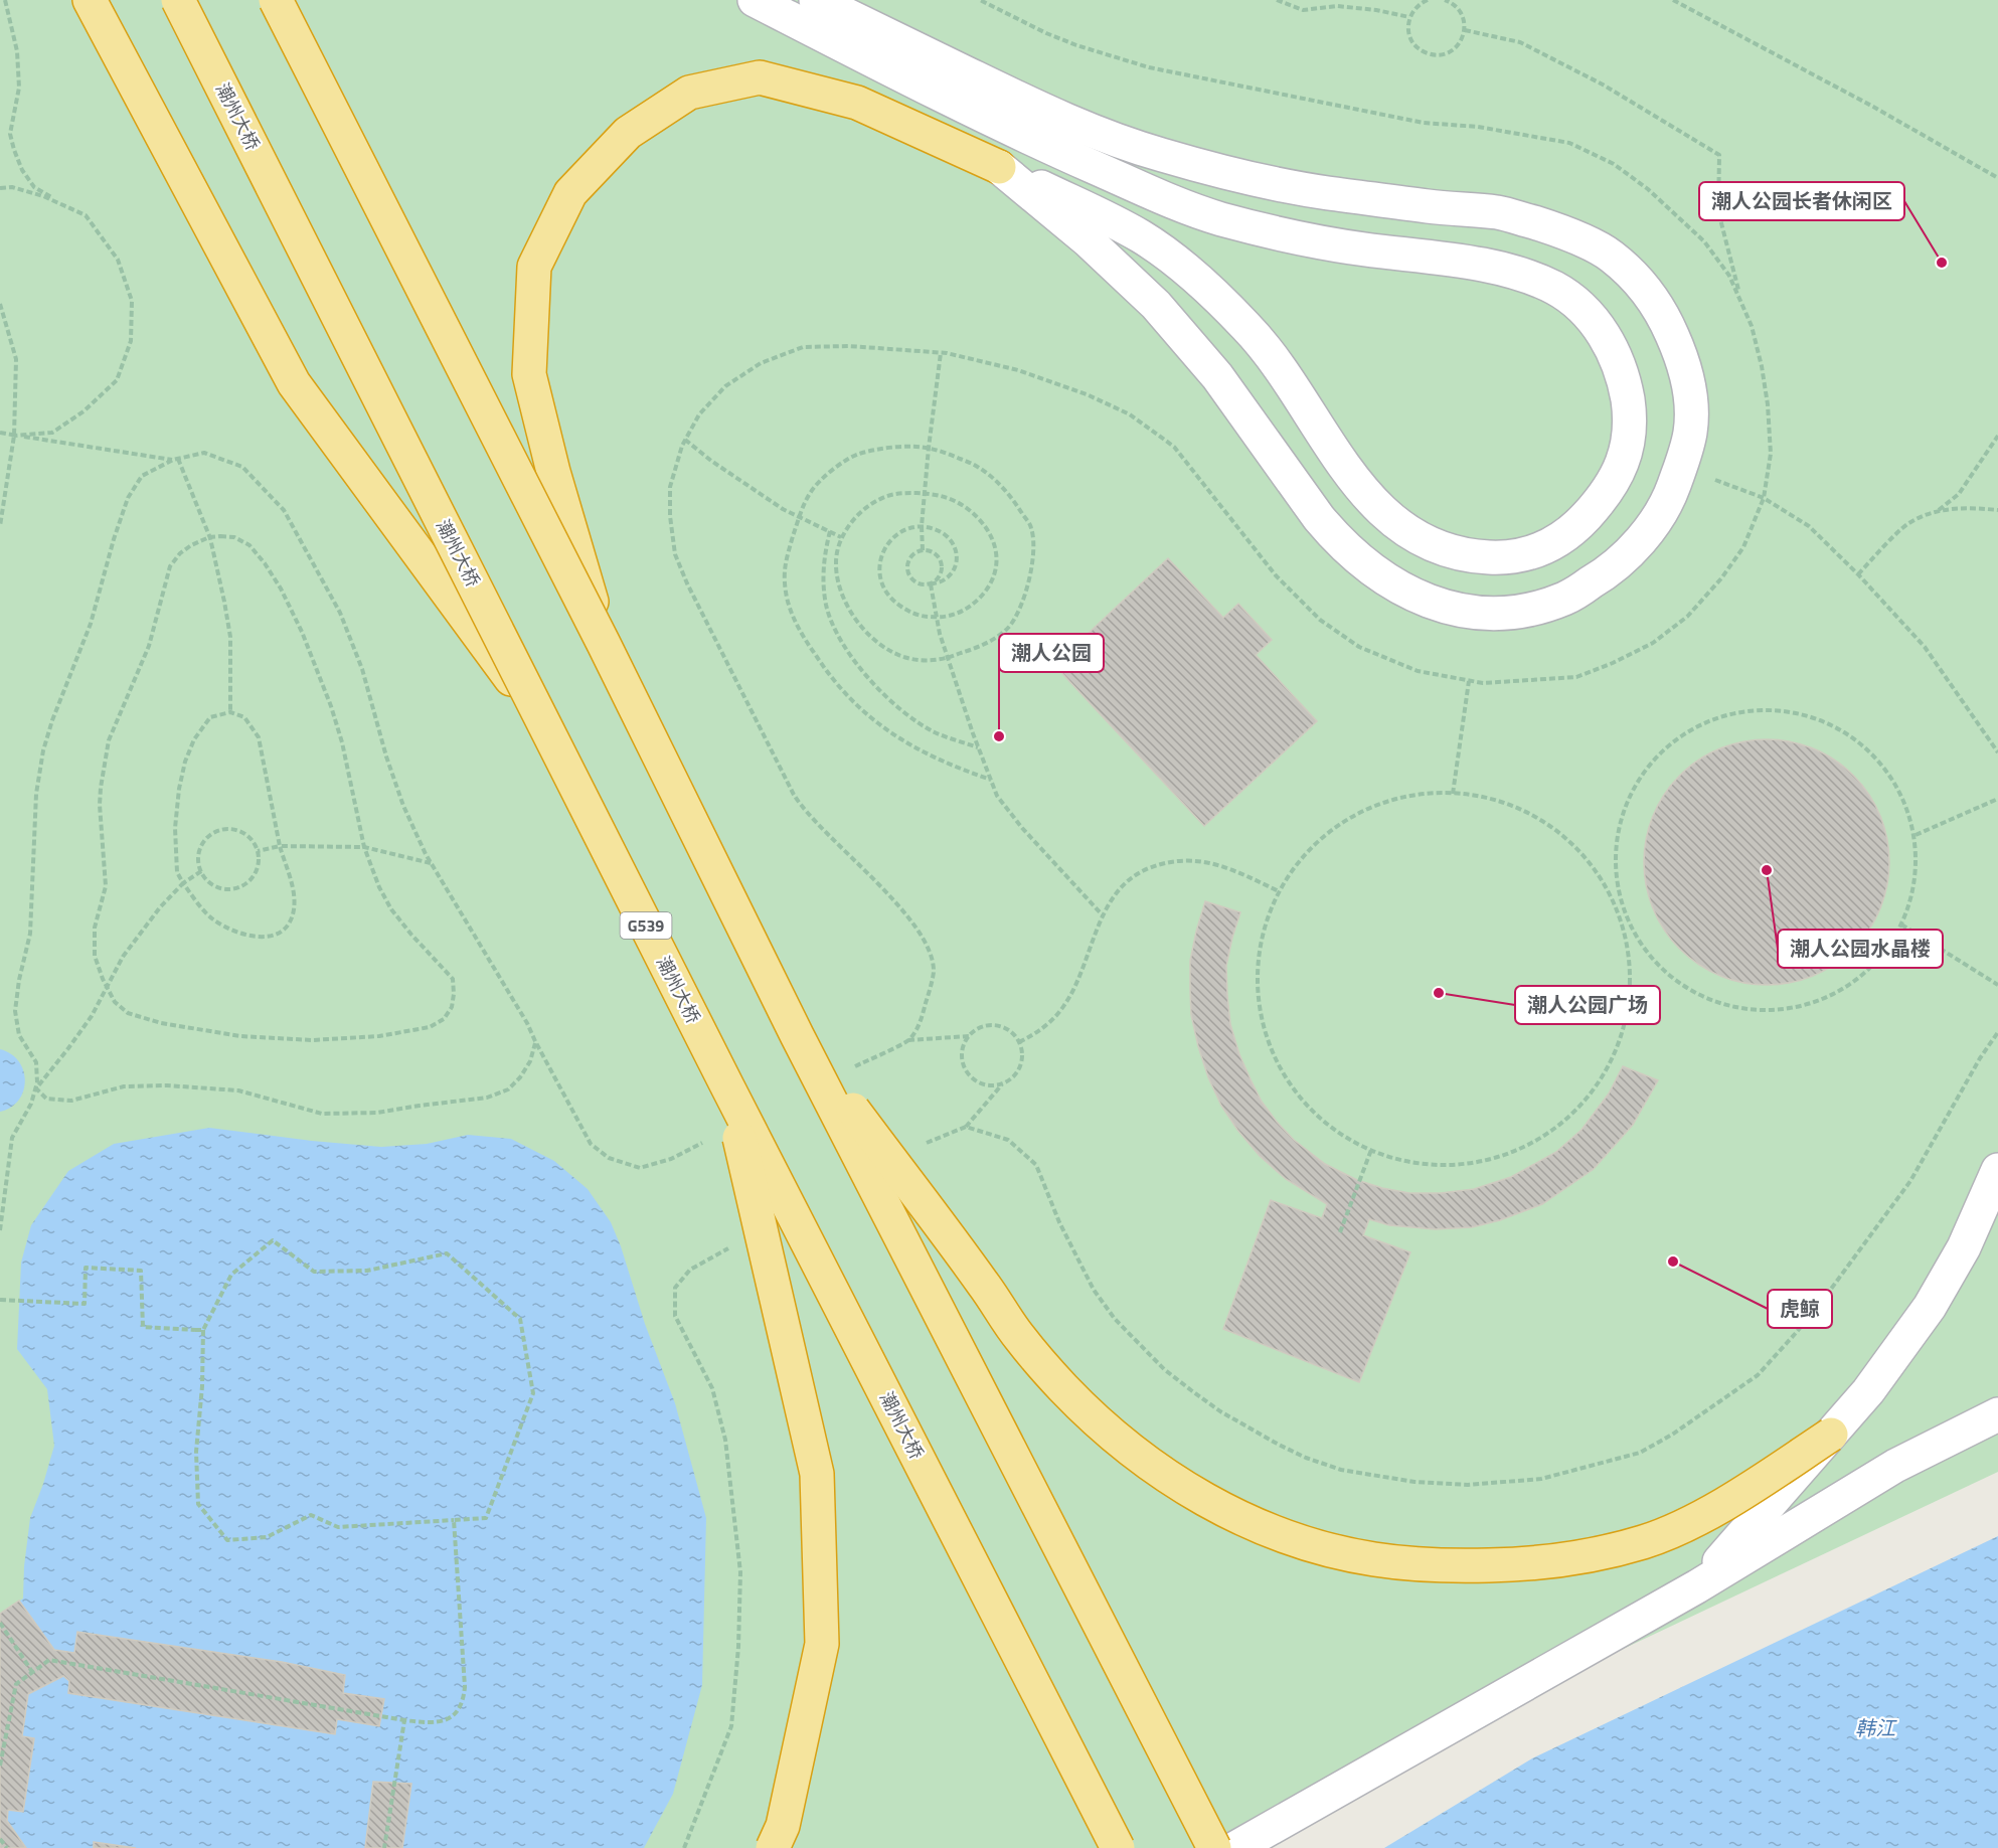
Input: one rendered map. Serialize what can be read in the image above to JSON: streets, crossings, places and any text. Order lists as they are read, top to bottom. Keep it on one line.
{"streets":{"highway":["潮州大桥","G539"]},"water":["韩江"],"places":["潮人公园长者休闲区","潮人公园","潮人公园水晶楼","潮人公园广场","虎鲸"]}
